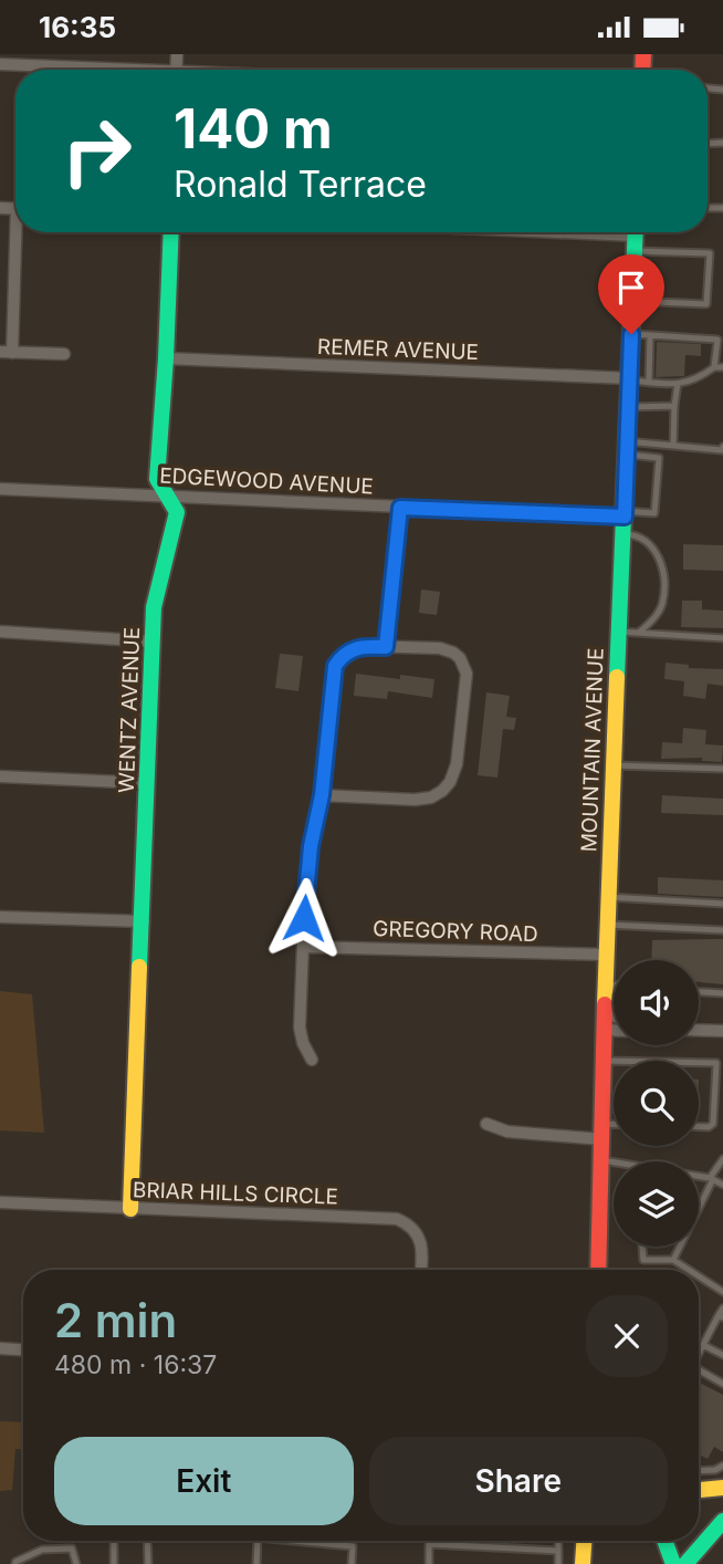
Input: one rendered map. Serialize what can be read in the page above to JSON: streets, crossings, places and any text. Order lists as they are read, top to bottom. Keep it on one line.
{"streets":{"main road":["WENTZ AVENUE","MOUNTAIN AVENUE"],"street":["REMER AVENUE","EDGEWOOD AVENUE","GREGORY ROAD","BRIAR HILLS CIRCLE"]},"crossings":[["REMER AVENUE","WENTZ AVENUE"],["REMER AVENUE","MOUNTAIN AVENUE"],["EDGEWOOD AVENUE","WENTZ AVENUE"],["EDGEWOOD AVENUE","MOUNTAIN AVENUE"],["WENTZ AVENUE","BRIAR HILLS CIRCLE"],["MOUNTAIN AVENUE","GREGORY ROAD"]],"page":{"status":"16:35","turn":["140 m","Ronald Terrace"],"heading":["2 min","480 m · 16:37"],"buttons":["Exit","Share"]}}
